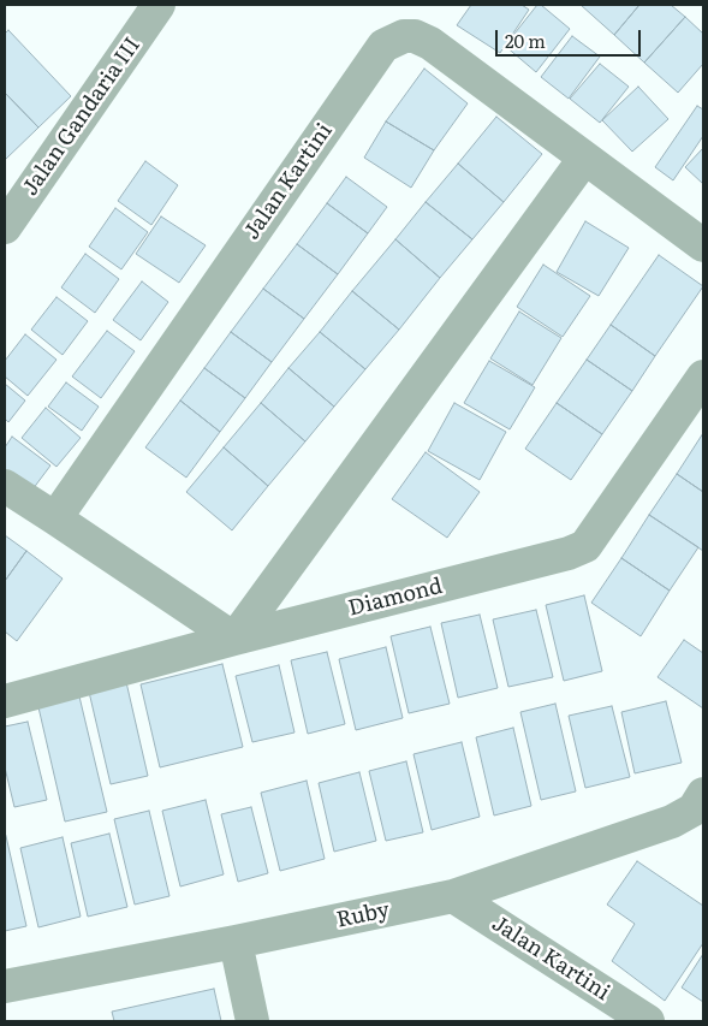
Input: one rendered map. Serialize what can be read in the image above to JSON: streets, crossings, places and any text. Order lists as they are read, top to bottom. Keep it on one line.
{"streets":{"street":["Jalan Gandaria III","Jalan Kartini","Diamond","Ruby"]},"crossings":[["Jalan Kartini","Ruby"]],"scale_bar":"20 m"}
